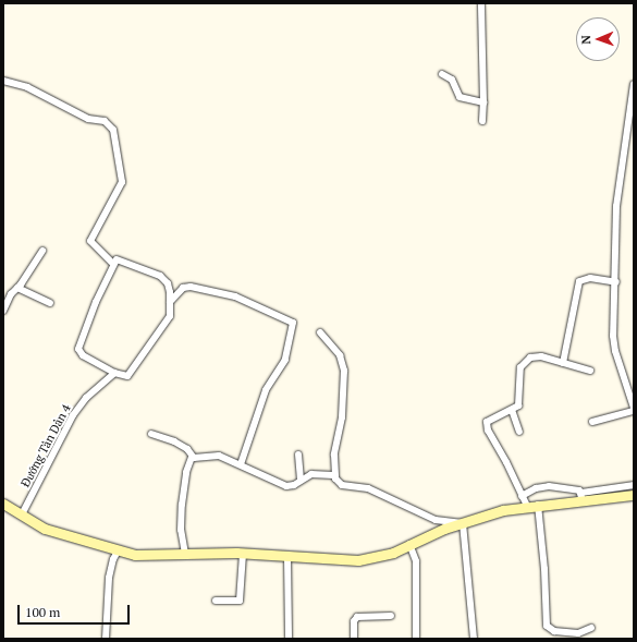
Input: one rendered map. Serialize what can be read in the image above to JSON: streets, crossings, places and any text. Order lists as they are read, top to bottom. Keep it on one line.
{"streets":{"street":["Đướng Tân Dân 4"]},"scale_bar":"100 m","north":"left"}
